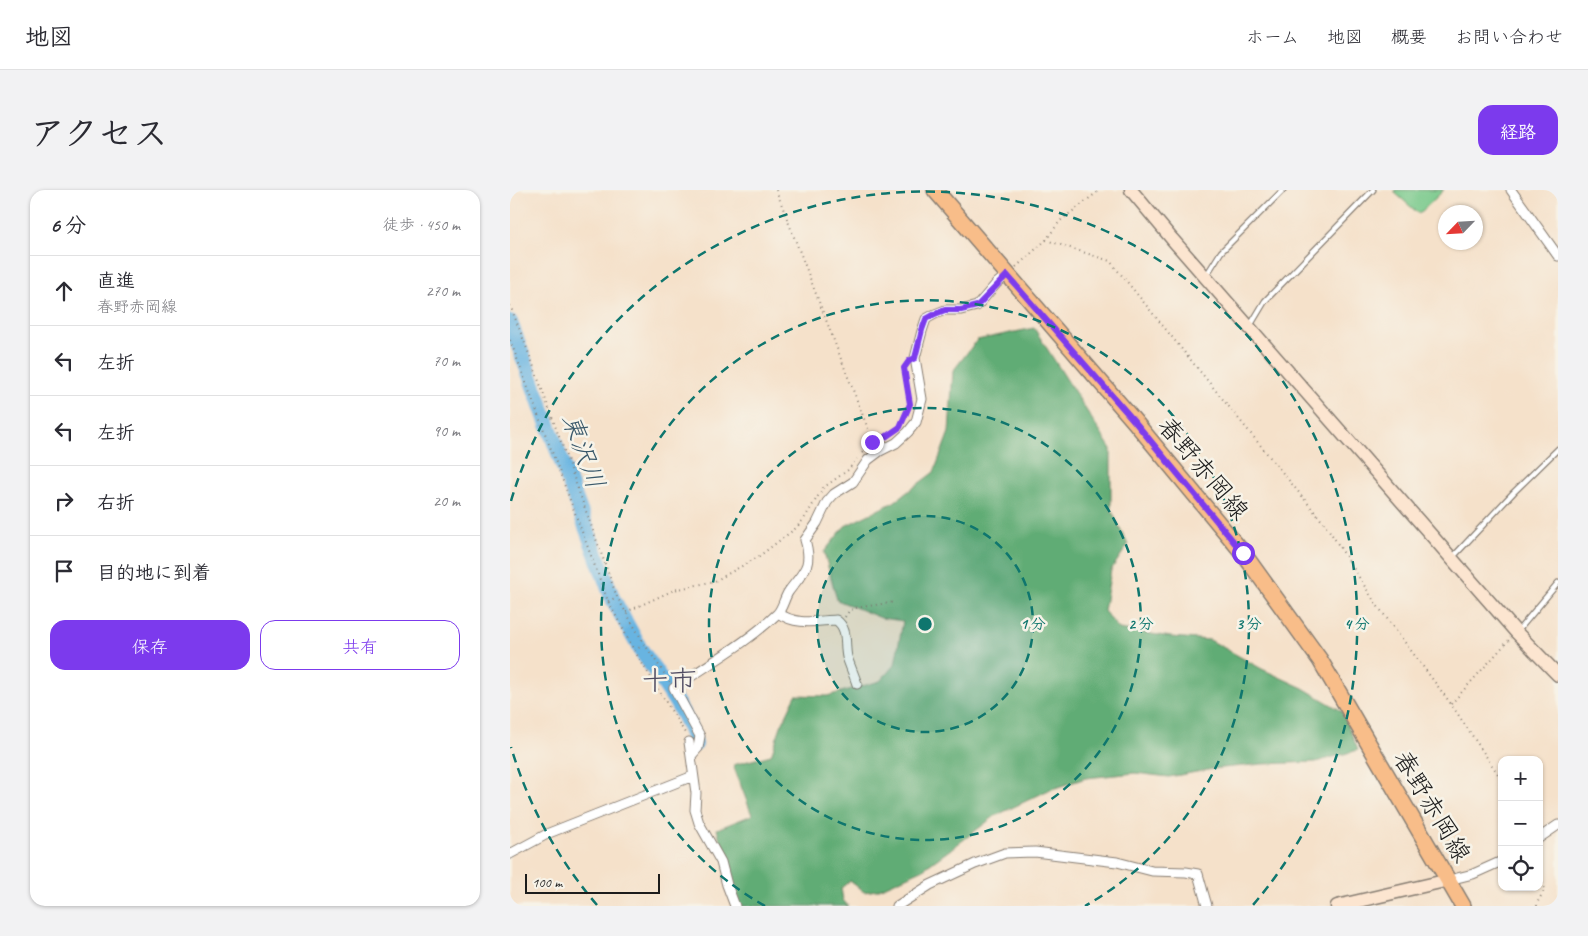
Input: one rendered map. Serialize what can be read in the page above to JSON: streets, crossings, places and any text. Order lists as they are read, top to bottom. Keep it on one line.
{"streets":{"main road":["春野赤岡線"]},"districts":["十市"],"water":["東沢川"],"scale_bar":"100 m","north":"bottom left","page":{"header":"地図","nav":["ホーム","地図","概要","お問い合わせ"],"title":"アクセス","buttons":["経路",["保存","共有"]],"heading":["6 分","徒歩 · 450 m"],"list":[["直進","春野赤岡線","270 m"],["左折","70 m"],["左折","90 m"],["右折","20 m"],"目的地に到着"],"map_buttons":["+","−"],"scale":"100 m"},"rings":["1 分","2 分","3 分","4 分"]}
